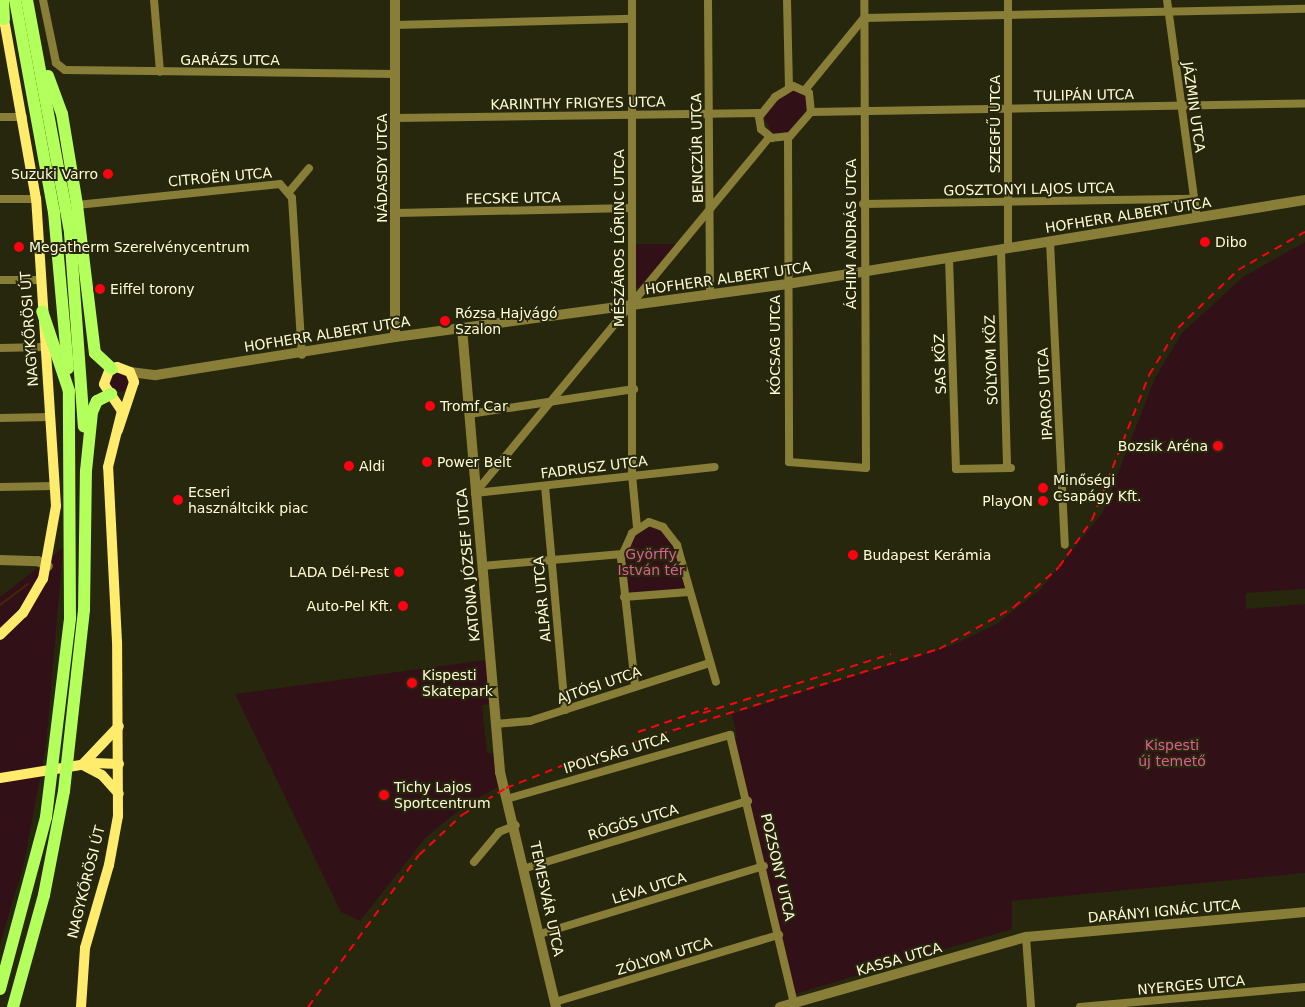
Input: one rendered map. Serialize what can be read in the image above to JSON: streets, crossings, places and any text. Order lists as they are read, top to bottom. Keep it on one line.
{"streets":{"main road":["NAGYKŐRÖSI ÚT"],"street":["GARÁZS UTCA","TULIPÁN UTCA","KARINTHY FRIGYES UTCA","JÁZMIN UTCA","SZEGFŰ UTCA","BENCZÚR UTCA","NÁDASDY UTCA","CITROËN UTCA","GOSZTONYI LAJOS UTCA","FECSKE UTCA","HOFHERR ALBERT UTCA","ÁCHIM ANDRÁS UTCA","MÉSZÁROS LŐRINC UTCA","KÓCSAG UTCA","SÓLYOM KÖZ","SAS KÖZ","IPAROS UTCA","FADRUSZ UTCA","KATONA JÓZSEF UTCA","ALPÁR UTCA","AJTÓSI UTCA","IPOLYSÁG UTCA","RÖGÖS UTCA","POZSONY UTCA","LÉVA UTCA","TEMESVÁR UTCA","DARÁNYI IGNÁC UTCA","ZÓLYOM UTCA","KASSA UTCA","NYERGES UTCA"]},"crossings":[["GARÁZS UTCA","NÁDASDY UTCA"],["TULIPÁN UTCA","JÁZMIN UTCA"],["TULIPÁN UTCA","SZEGFŰ UTCA"],["TULIPÁN UTCA","ÁCHIM ANDRÁS UTCA"],["KARINTHY FRIGYES UTCA","BENCZÚR UTCA"],["KARINTHY FRIGYES UTCA","NÁDASDY UTCA"],["KARINTHY FRIGYES UTCA","MÉSZÁROS LŐRINC UTCA"],["KARINTHY FRIGYES UTCA","KÓCSAG UTCA"],["JÁZMIN UTCA","GOSZTONYI LAJOS UTCA"],["JÁZMIN UTCA","HOFHERR ALBERT UTCA"],["SZEGFŰ UTCA","GOSZTONYI LAJOS UTCA"],["SZEGFŰ UTCA","HOFHERR ALBERT UTCA"],["SZEGFŰ UTCA","SÓLYOM KÖZ"],["BENCZÚR UTCA","HOFHERR ALBERT UTCA"],["NÁDASDY UTCA","FECSKE UTCA"],["NÁDASDY UTCA","HOFHERR ALBERT UTCA"],["CITROËN UTCA","HOFHERR ALBERT UTCA"],["GOSZTONYI LAJOS UTCA","ÁCHIM ANDRÁS UTCA"],["FECSKE UTCA","MÉSZÁROS LŐRINC UTCA"],["HOFHERR ALBERT UTCA","ÁCHIM ANDRÁS UTCA"],["HOFHERR ALBERT UTCA","MÉSZÁROS LŐRINC UTCA"],["HOFHERR ALBERT UTCA","NAGYKŐRÖSI ÚT"],["HOFHERR ALBERT UTCA","KÓCSAG UTCA"],["HOFHERR ALBERT UTCA","SÓLYOM KÖZ"],["HOFHERR ALBERT UTCA","SAS KÖZ"],["HOFHERR ALBERT UTCA","IPAROS UTCA"],["HOFHERR ALBERT UTCA","KATONA JÓZSEF UTCA"],["ÁCHIM ANDRÁS UTCA","KÓCSAG UTCA"],["MÉSZÁROS LŐRINC UTCA","FADRUSZ UTCA"],["SÓLYOM KÖZ","SAS KÖZ"],["FADRUSZ UTCA","KATONA JÓZSEF UTCA"],["FADRUSZ UTCA","ALPÁR UTCA"],["KATONA JÓZSEF UTCA","AJTÓSI UTCA"],["KATONA JÓZSEF UTCA","IPOLYSÁG UTCA"],["KATONA JÓZSEF UTCA","TEMESVÁR UTCA"],["ALPÁR UTCA","AJTÓSI UTCA"],["IPOLYSÁG UTCA","POZSONY UTCA"],["IPOLYSÁG UTCA","TEMESVÁR UTCA"],["RÖGÖS UTCA","POZSONY UTCA"],["RÖGÖS UTCA","TEMESVÁR UTCA"],["POZSONY UTCA","LÉVA UTCA"],["POZSONY UTCA","ZÓLYOM UTCA"],["POZSONY UTCA","KASSA UTCA"],["LÉVA UTCA","TEMESVÁR UTCA"],["TEMESVÁR UTCA","ZÓLYOM UTCA"],["DARÁNYI IGNÁC UTCA","KASSA UTCA"]],"parks":["Györffy István tér","Kispesti új temető"],"places":["Suzuki Varro","Dibo","Megatherm Szerelvénycentrum","Eiffel torony","Rózsa Hajvágó Szalon","Tromf Car","Bozsik Aréna","Power Belt","Aldi","Minőségi Csapágy Kft.","Ecseri használtcikk piac","PlayON","Budapest Kerámia","LADA Dél-Pest","Auto-Pel Kft.","Kispesti Skatepark","Tichy Lajos Sportcentrum"]}
